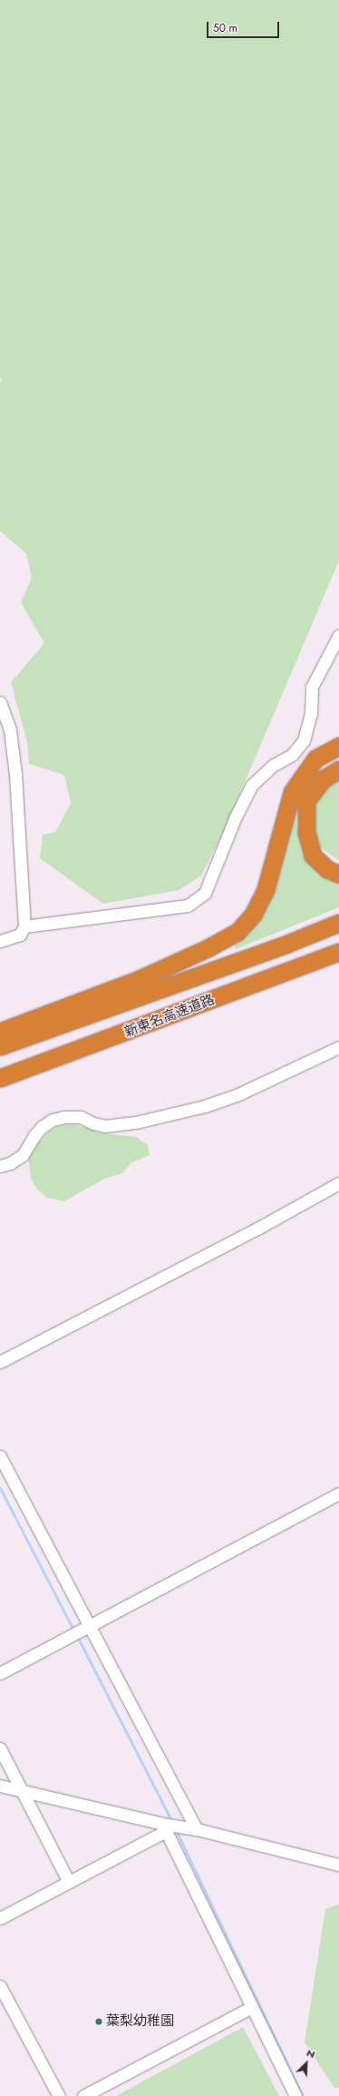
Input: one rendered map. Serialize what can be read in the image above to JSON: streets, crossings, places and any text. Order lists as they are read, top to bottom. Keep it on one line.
{"streets":{"highway":["新東名高速道路"]},"places":["葉梨幼稚園"],"scale_bar":"50 m","north":"top right"}
